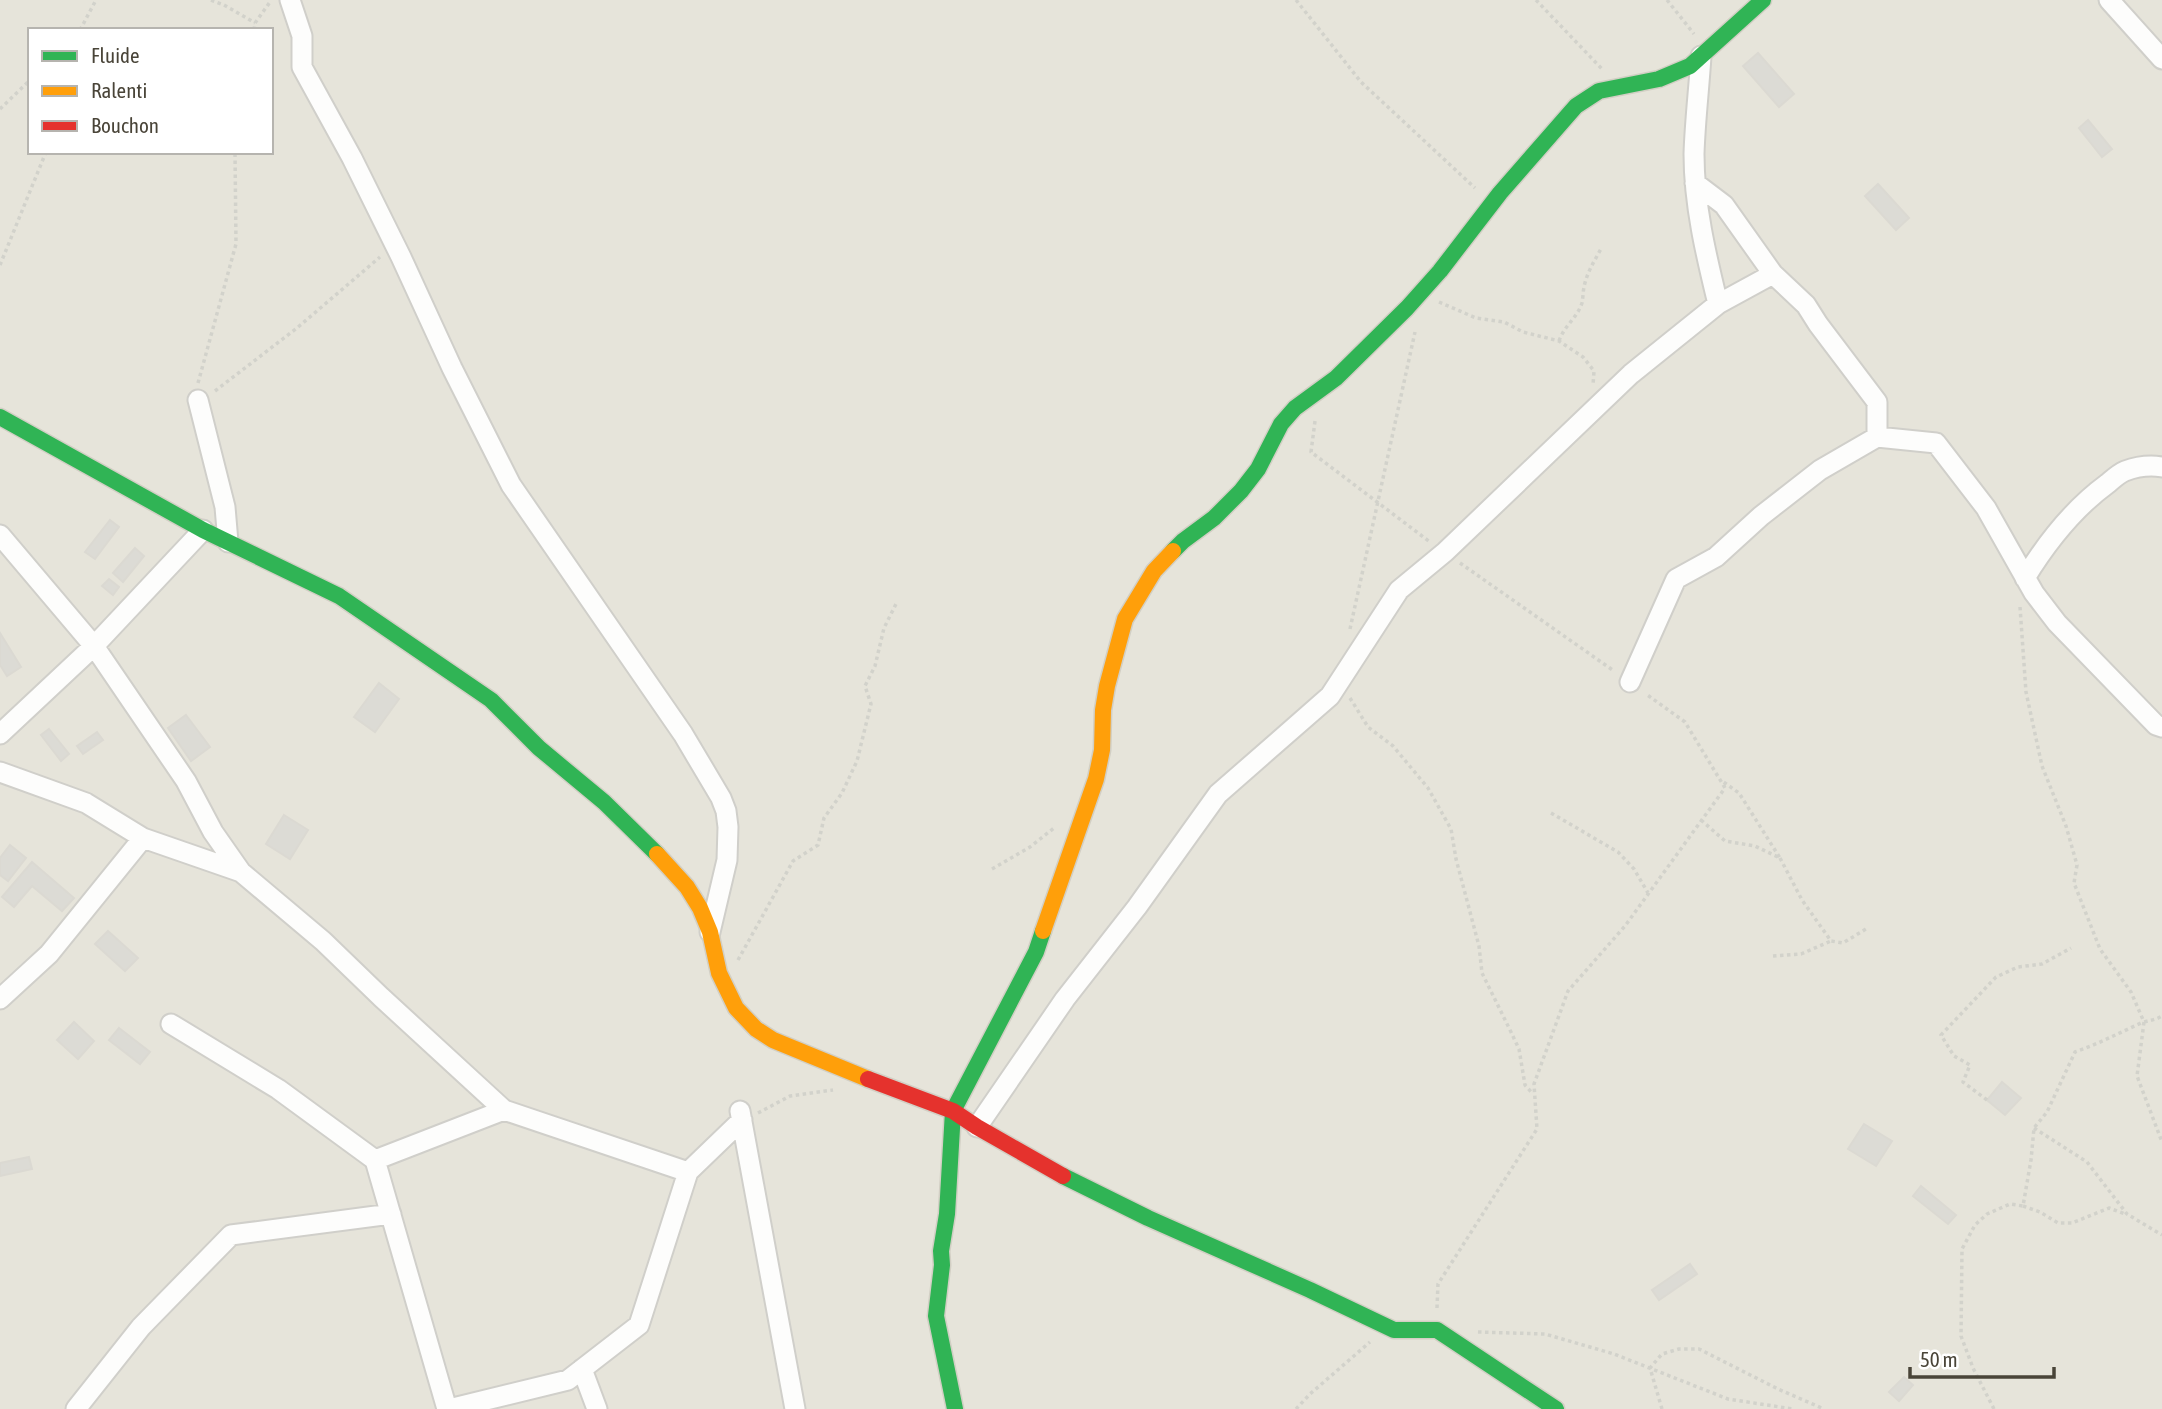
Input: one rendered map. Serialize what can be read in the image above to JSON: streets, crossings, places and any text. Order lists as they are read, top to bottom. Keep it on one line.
{"legend":["Fluide","Ralenti","Bouchon"],"scale_bar":"50 m"}
